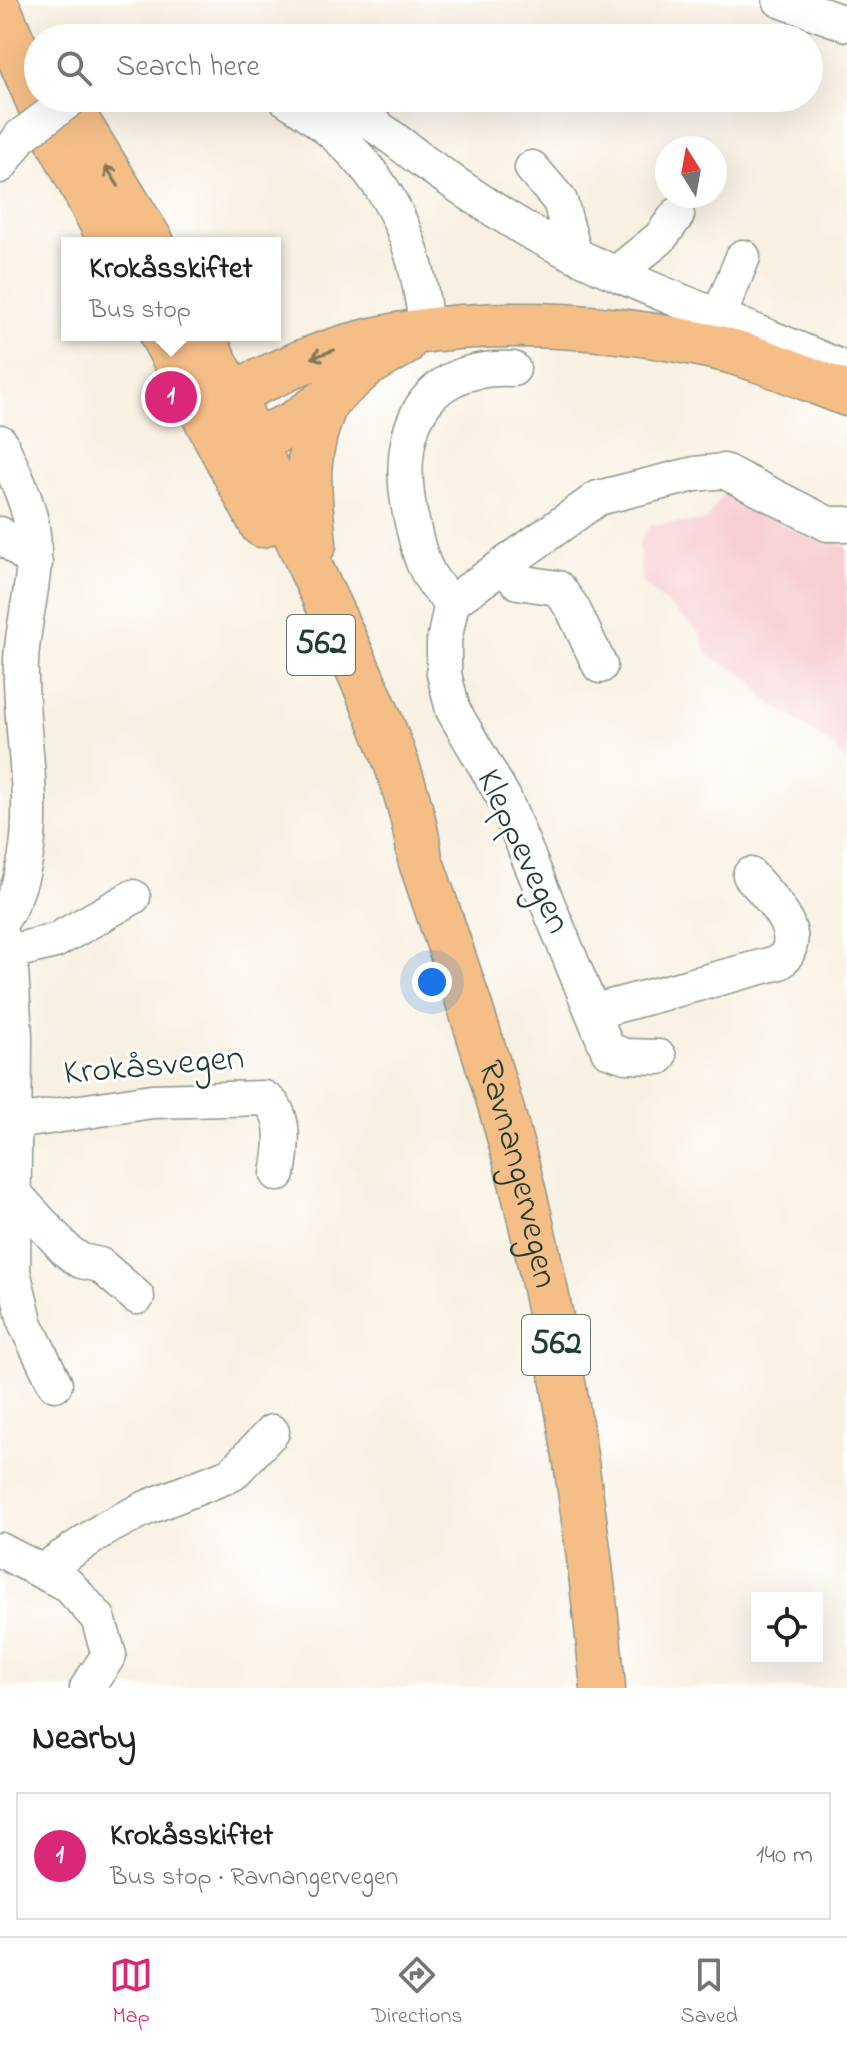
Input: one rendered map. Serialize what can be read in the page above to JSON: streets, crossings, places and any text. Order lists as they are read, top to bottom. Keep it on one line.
{"streets":{"main road":["562","Ravnangervegen"],"street":["Kleppevegen","Krokåsvegen"]},"north":"top","page":{"search":"Search here","popup":["Krokåsskiftet","Bus stop"],"pins":"1","heading":"Nearby","list":[{"mark":"1","name":"Krokåsskiftet","note":"Bus stop · Ravnangervegen","value":"140 m"}],"nav":["Map","Directions","Saved"]}}
